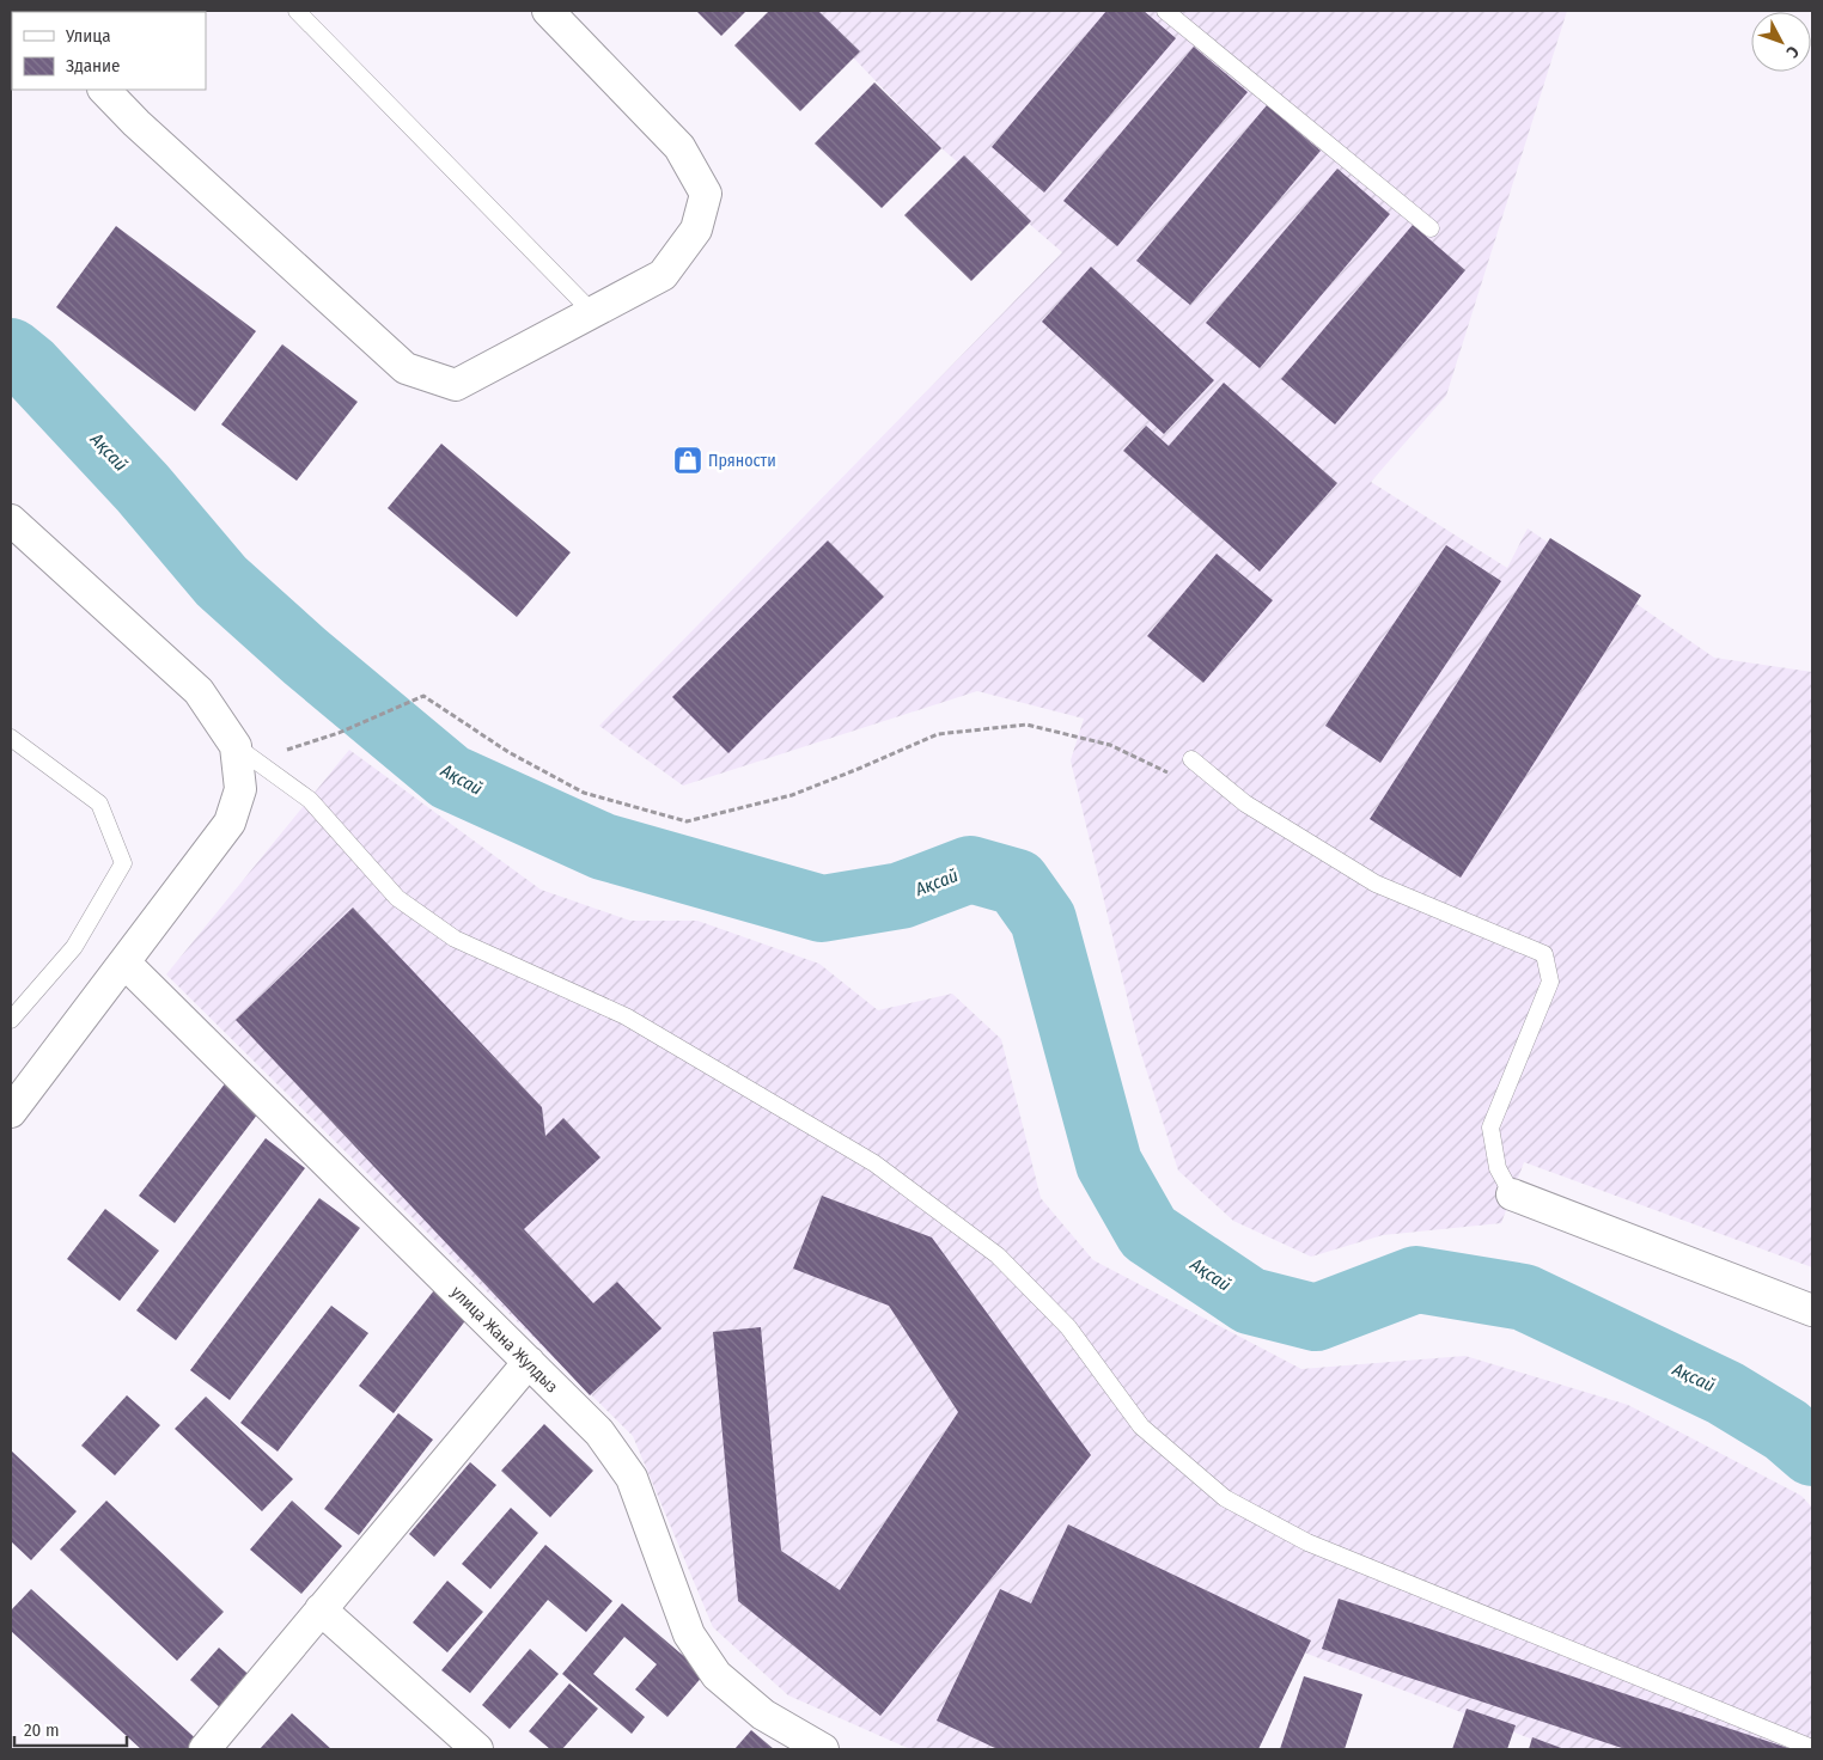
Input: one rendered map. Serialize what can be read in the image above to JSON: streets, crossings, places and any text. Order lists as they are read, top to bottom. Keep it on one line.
{"streets":{"street":["улица Жана Жулдыз"]},"water":["Ақсай"],"places":{"shop":["Пряности"]},"legend":["Улица","Здание"],"scale_bar":"20 m","north":"bottom right"}
